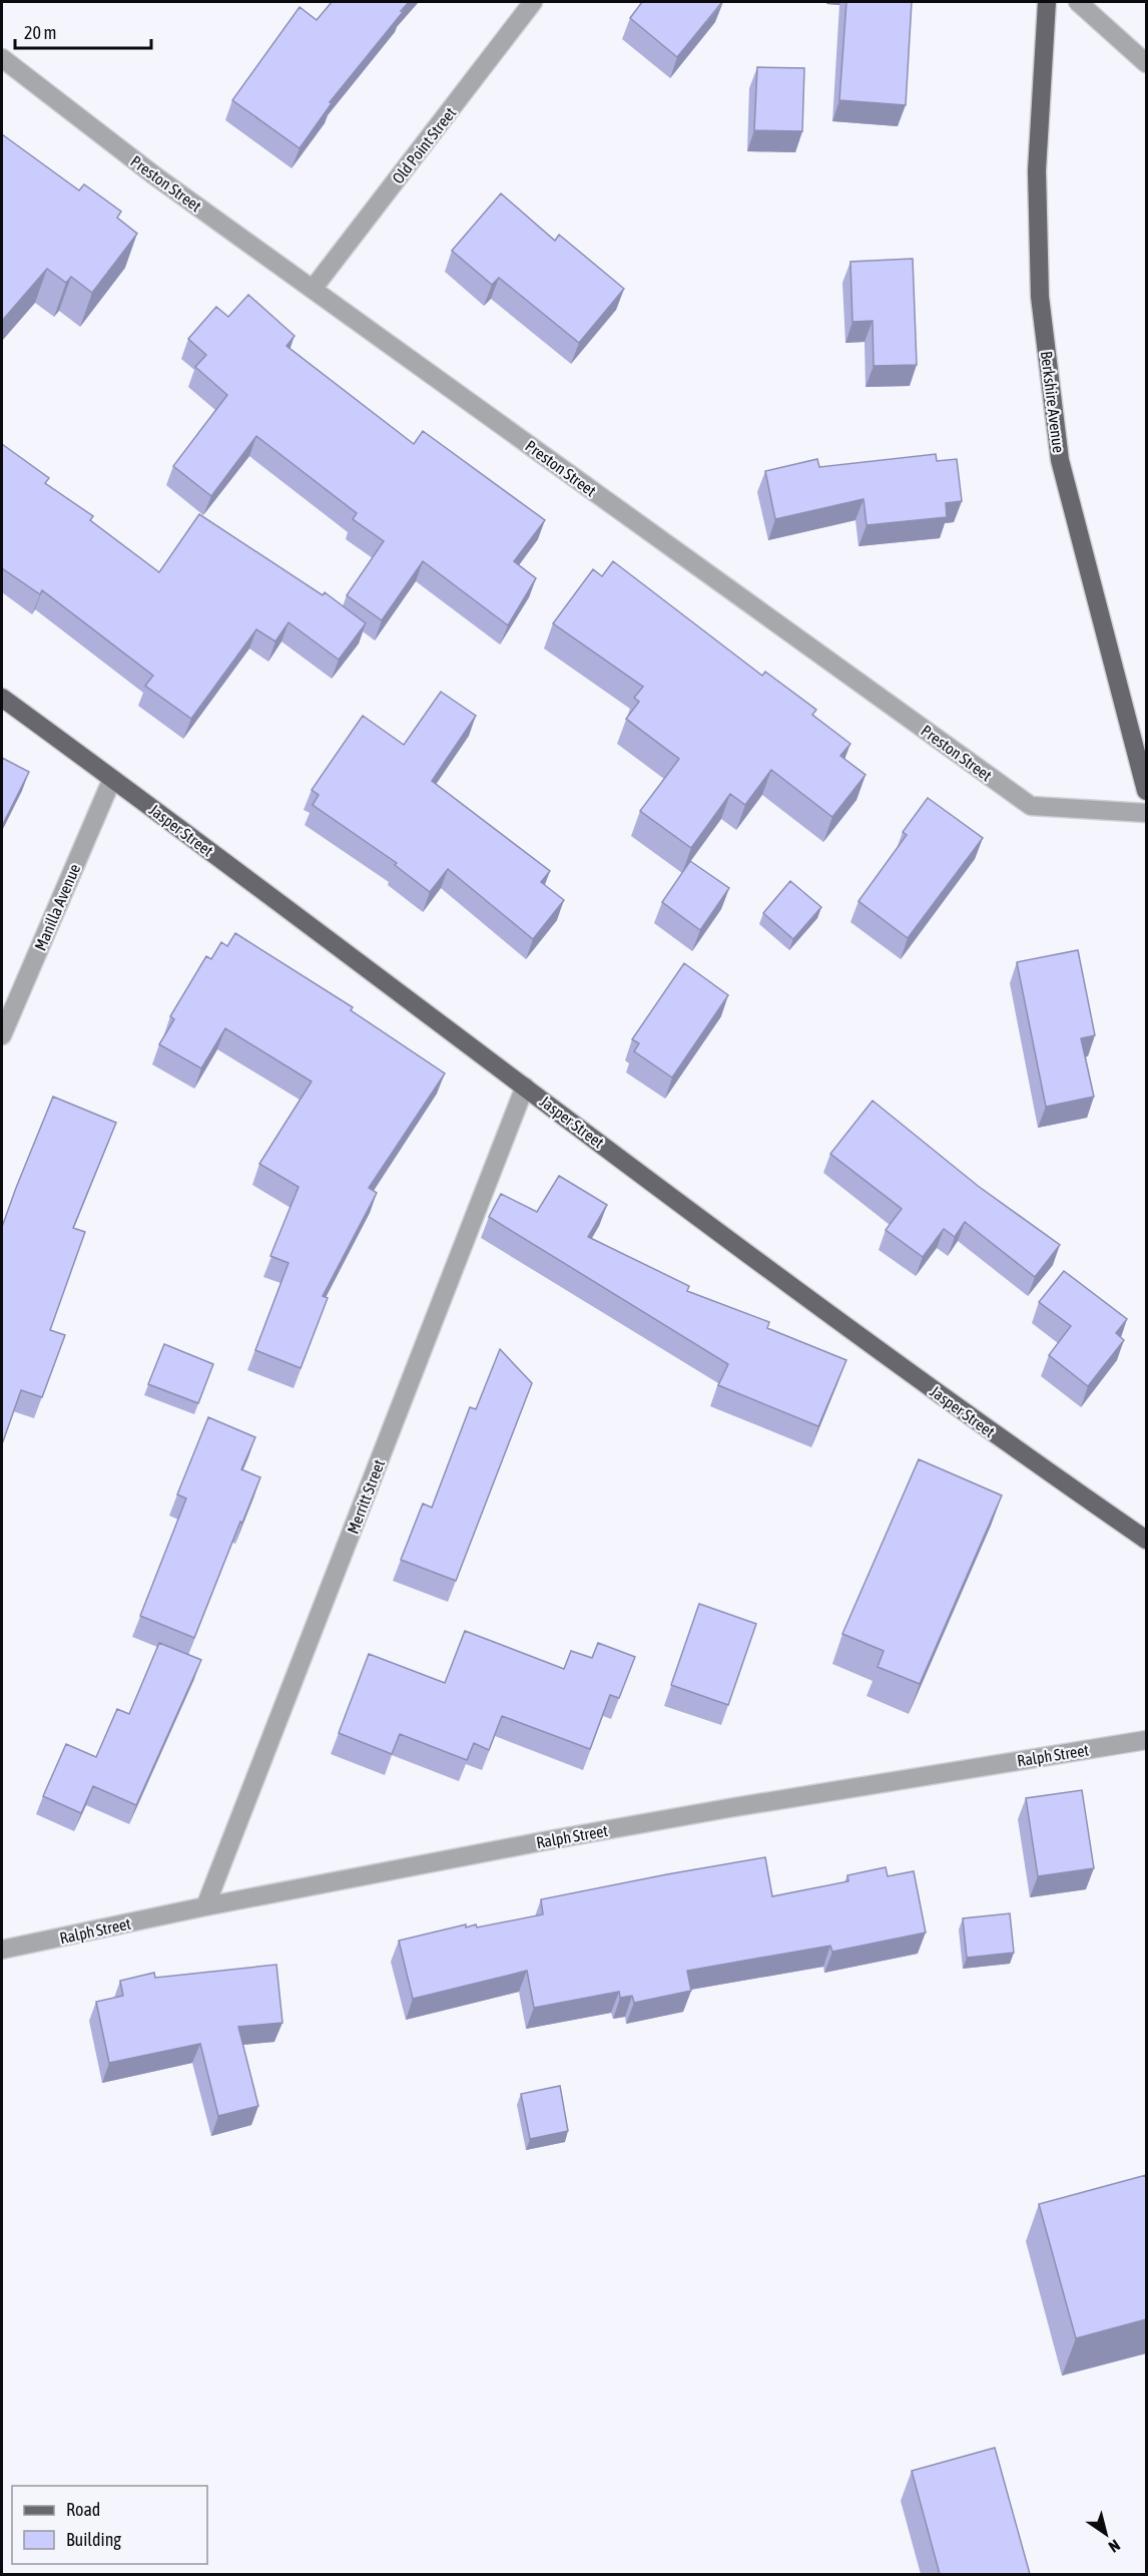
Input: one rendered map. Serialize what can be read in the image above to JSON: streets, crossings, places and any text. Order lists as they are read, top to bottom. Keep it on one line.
{"streets":{"main road":["Berkshire Avenue","Jasper Street"],"street":["Old Point Street","Preston Street","Manilla Avenue","Merritt Street","Ralph Street"]},"crossings":[["Old Point Street","Preston Street"],["Jasper Street","Manilla Avenue"],["Jasper Street","Merritt Street"],["Merritt Street","Ralph Street"]],"legend":["Road","Building"],"scale_bar":"20 m","north":"bottom right"}
